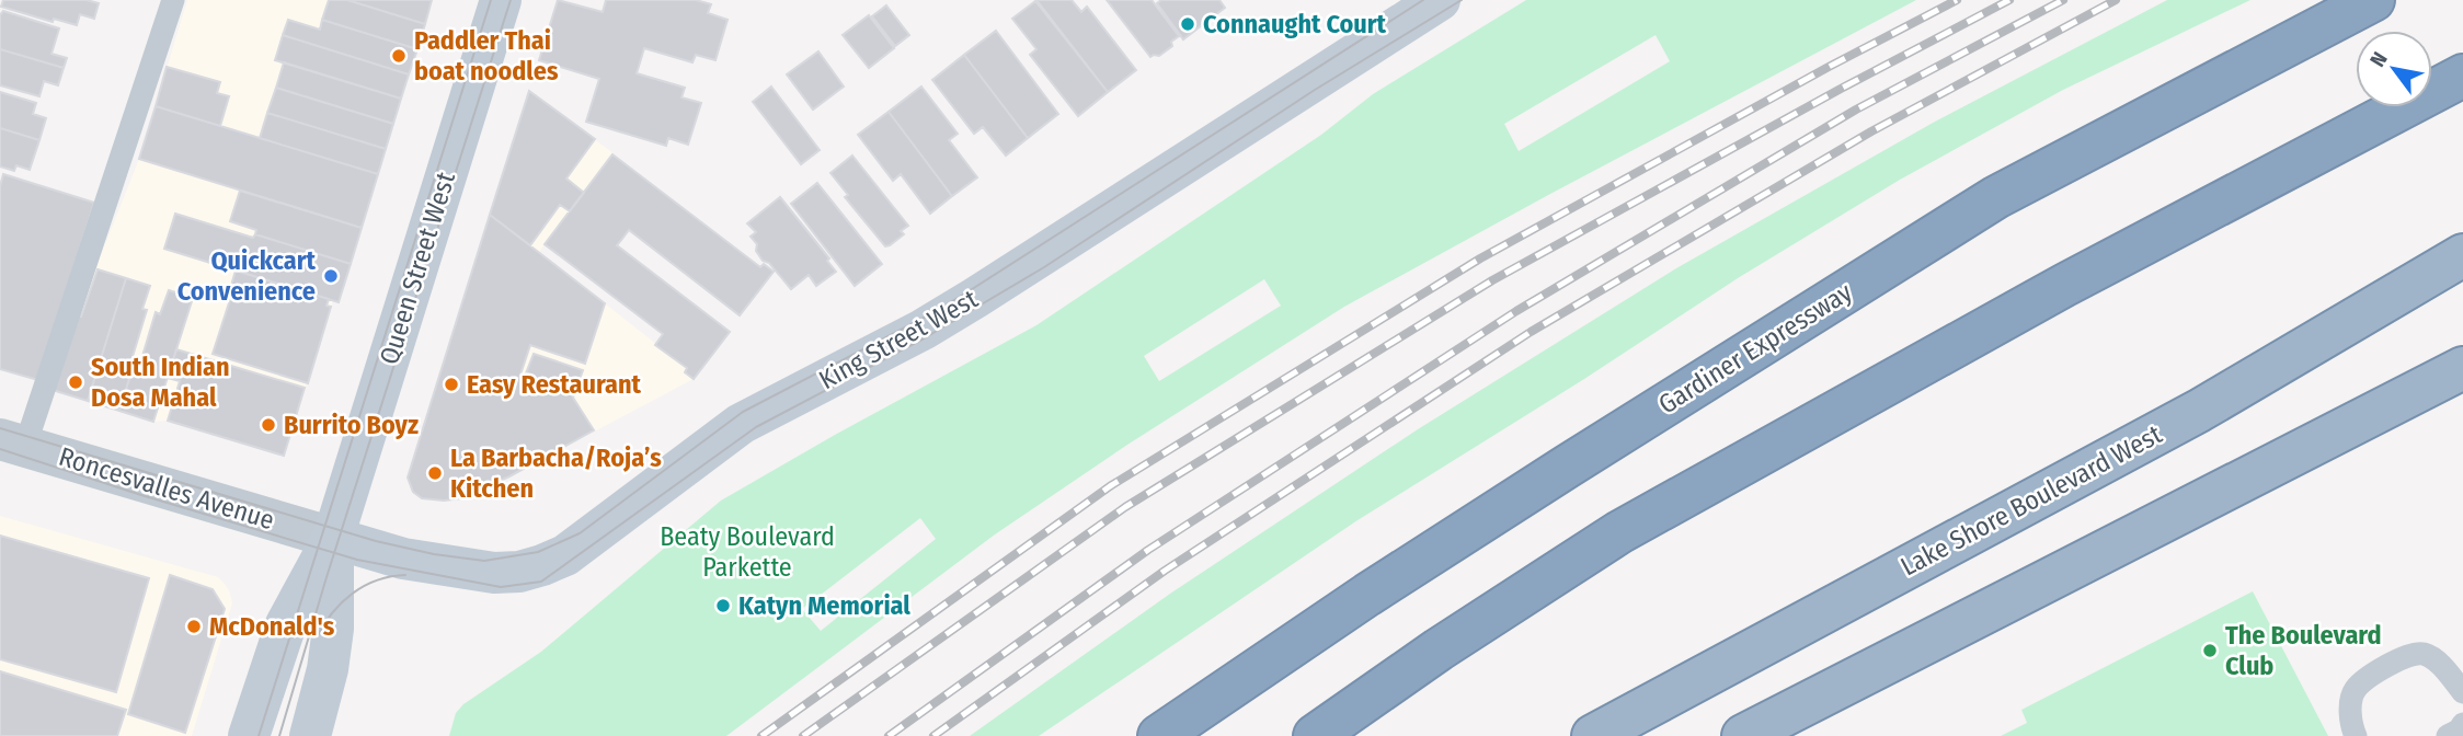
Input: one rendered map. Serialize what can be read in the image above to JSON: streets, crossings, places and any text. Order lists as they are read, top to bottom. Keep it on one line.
{"streets":{"highway":["Gardiner Expressway","Lake Shore Boulevard West"],"main road":["Queen Street West","King Street West"],"street":["Roncesvalles Avenue"]},"crossings":[["Queen Street West","King Street West"],["Queen Street West","Roncesvalles Avenue"],["King Street West","Roncesvalles Avenue"]],"parks":["Beaty Boulevard Parkette"],"places":["Connaught Court","Paddler Thai boat noodles","Quickcart Convenience","South Indian Dosa Mahal","Easy Restaurant","Burrito Boyz","La Barbacha/Roja’s Kitchen","Katyn Memorial","McDonald's","The Boulevard Club"],"north":"top left"}
